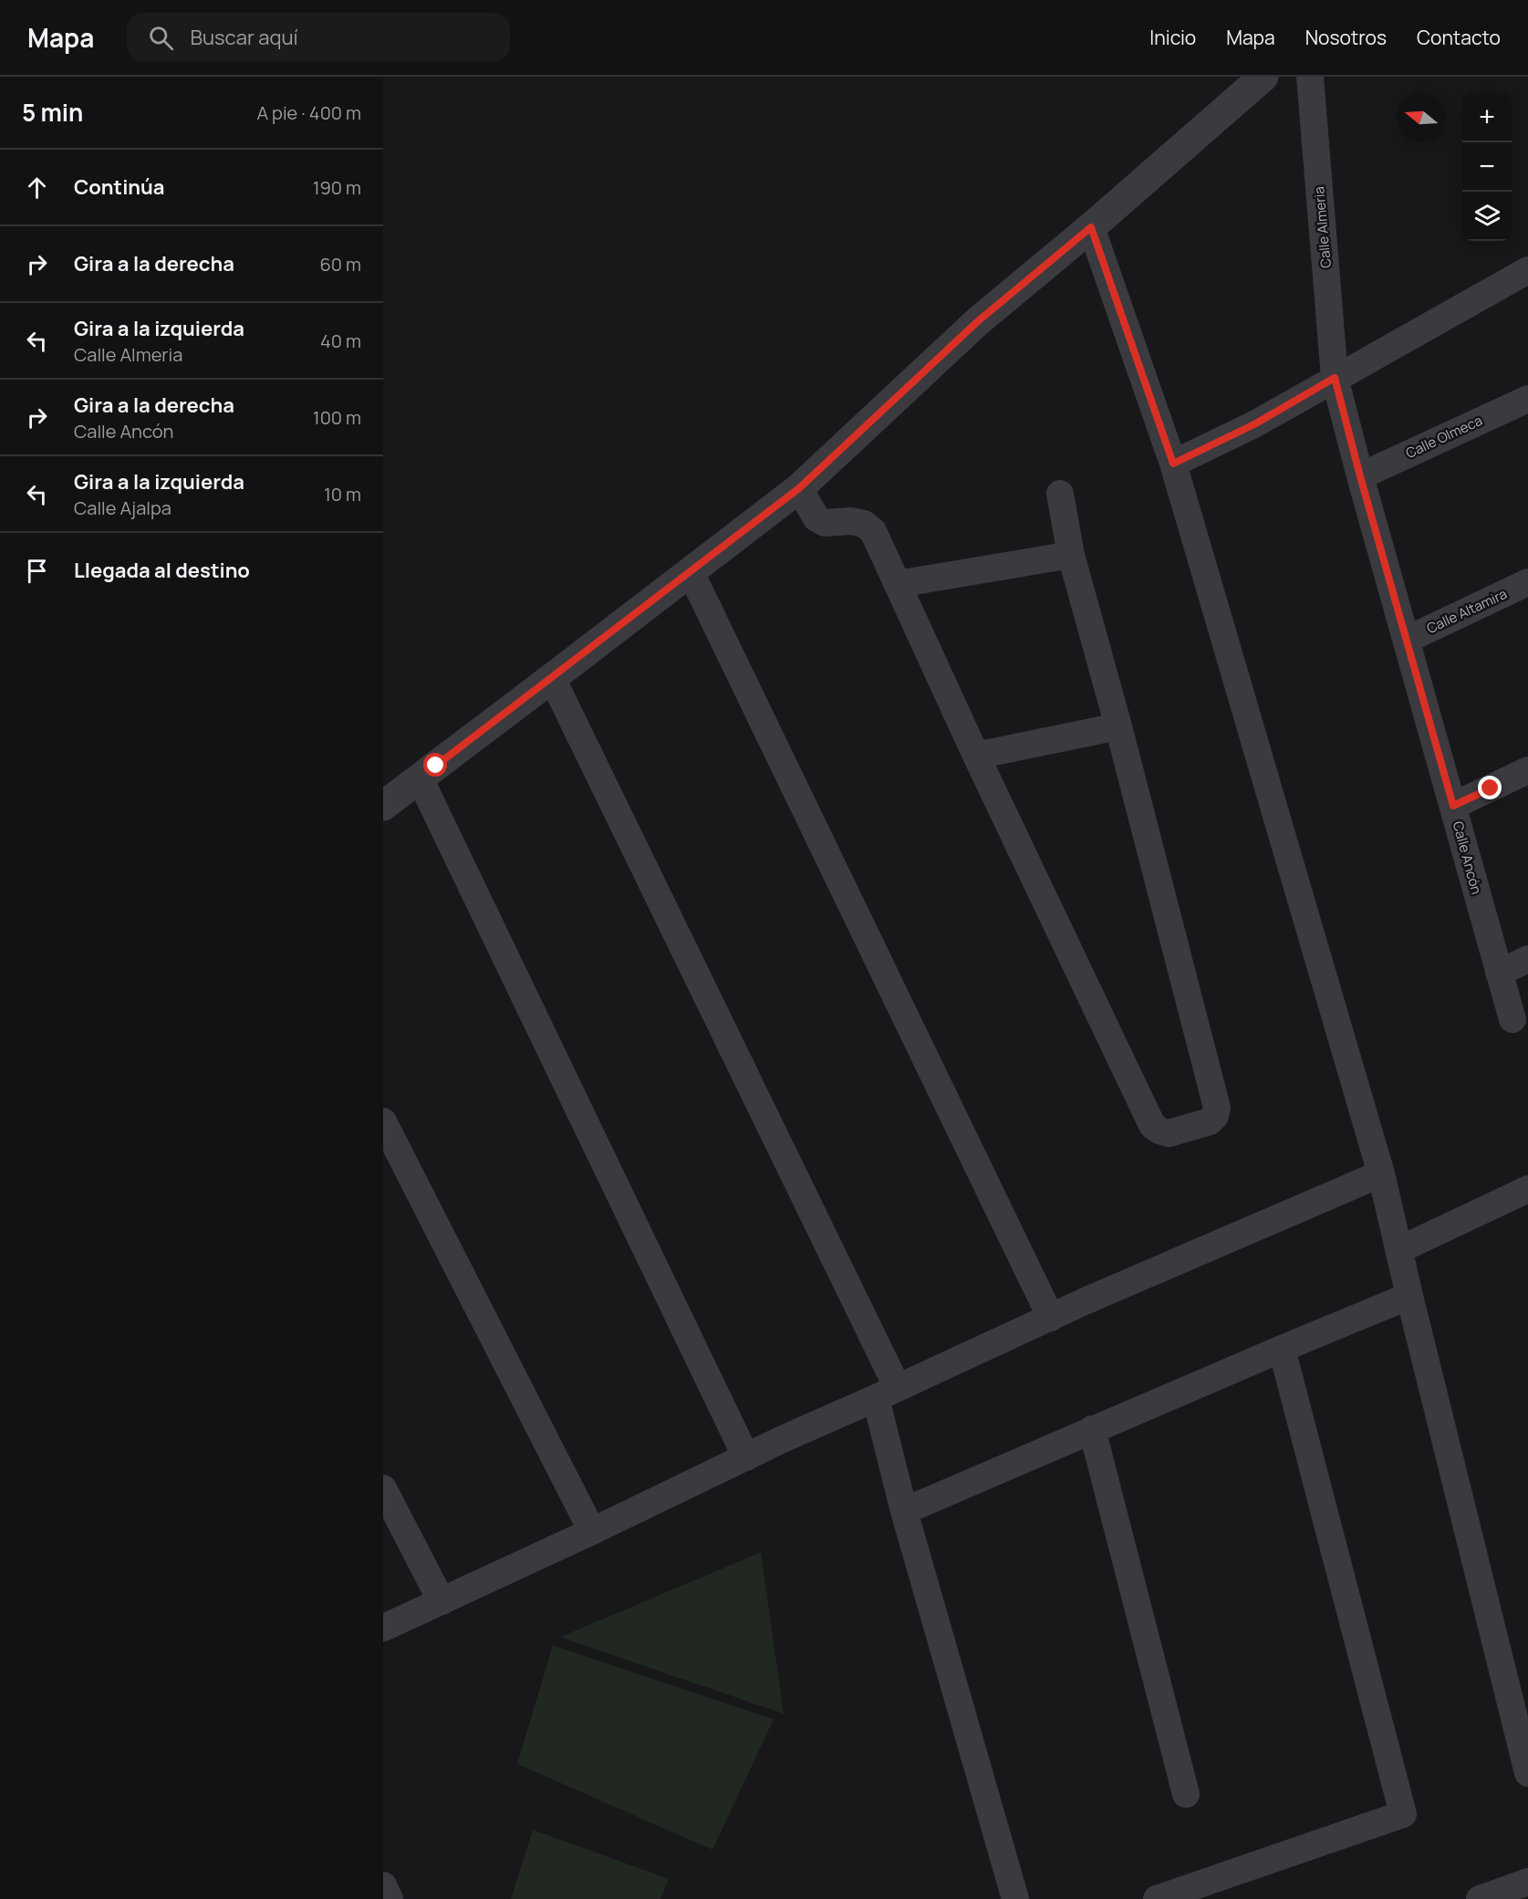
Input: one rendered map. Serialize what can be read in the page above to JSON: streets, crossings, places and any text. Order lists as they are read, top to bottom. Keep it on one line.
{"streets":{"street":["Calle Almeria","Calle Olmeca","Calle Altamira","Calle Ancón"]},"crossings":[["Calle Almeria","Calle Ancón"],["Calle Olmeca","Calle Ancón"],["Calle Altamira","Calle Ancón"]],"north":"left","page":{"header":"Mapa","search":"Buscar aquí","nav":["Inicio","Mapa","Nosotros","Contacto"],"heading":["5 min","A pie · 400 m"],"map_buttons":["+","−"],"list":[["Continúa","190 m"],["Gira a la derecha","60 m"],["Gira a la izquierda","Calle Almeria","40 m"],["Gira a la derecha","Calle Ancón","100 m"],["Gira a la izquierda","Calle Ajalpa","10 m"],"Llegada al destino"]}}
